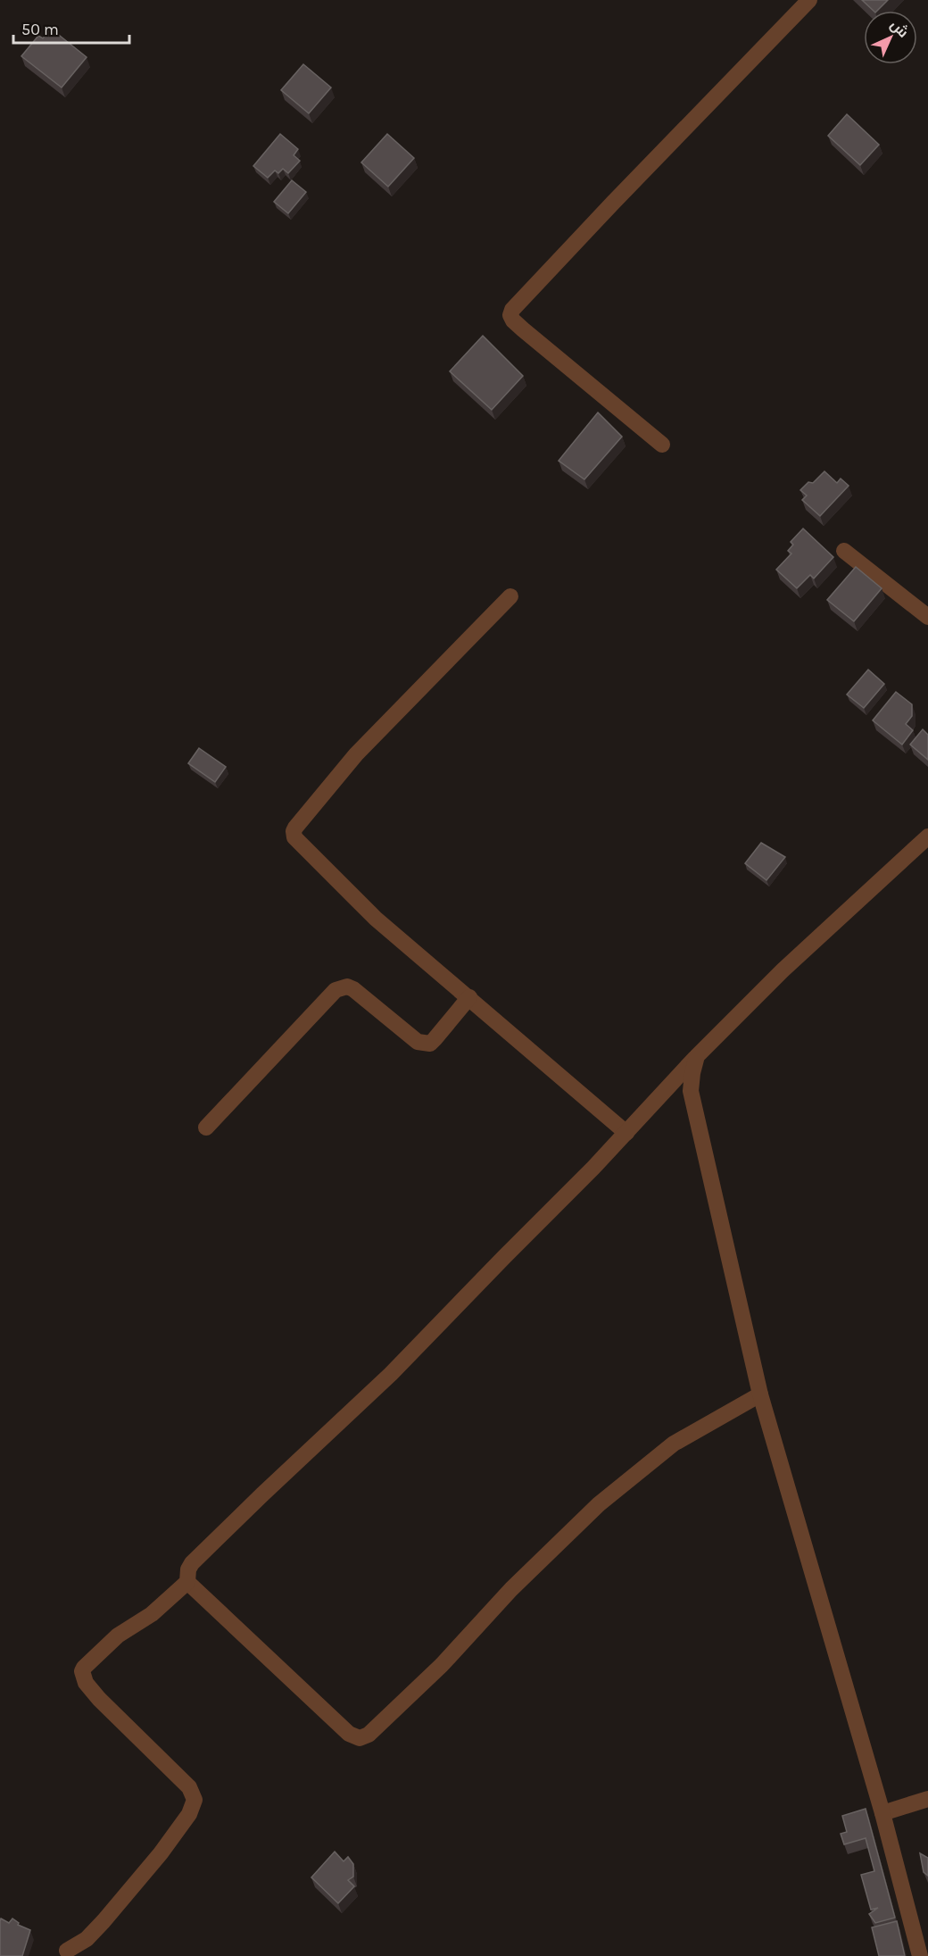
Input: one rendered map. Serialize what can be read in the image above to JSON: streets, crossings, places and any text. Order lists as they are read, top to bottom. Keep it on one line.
{"scale_bar":"50 m","north":"top right"}
